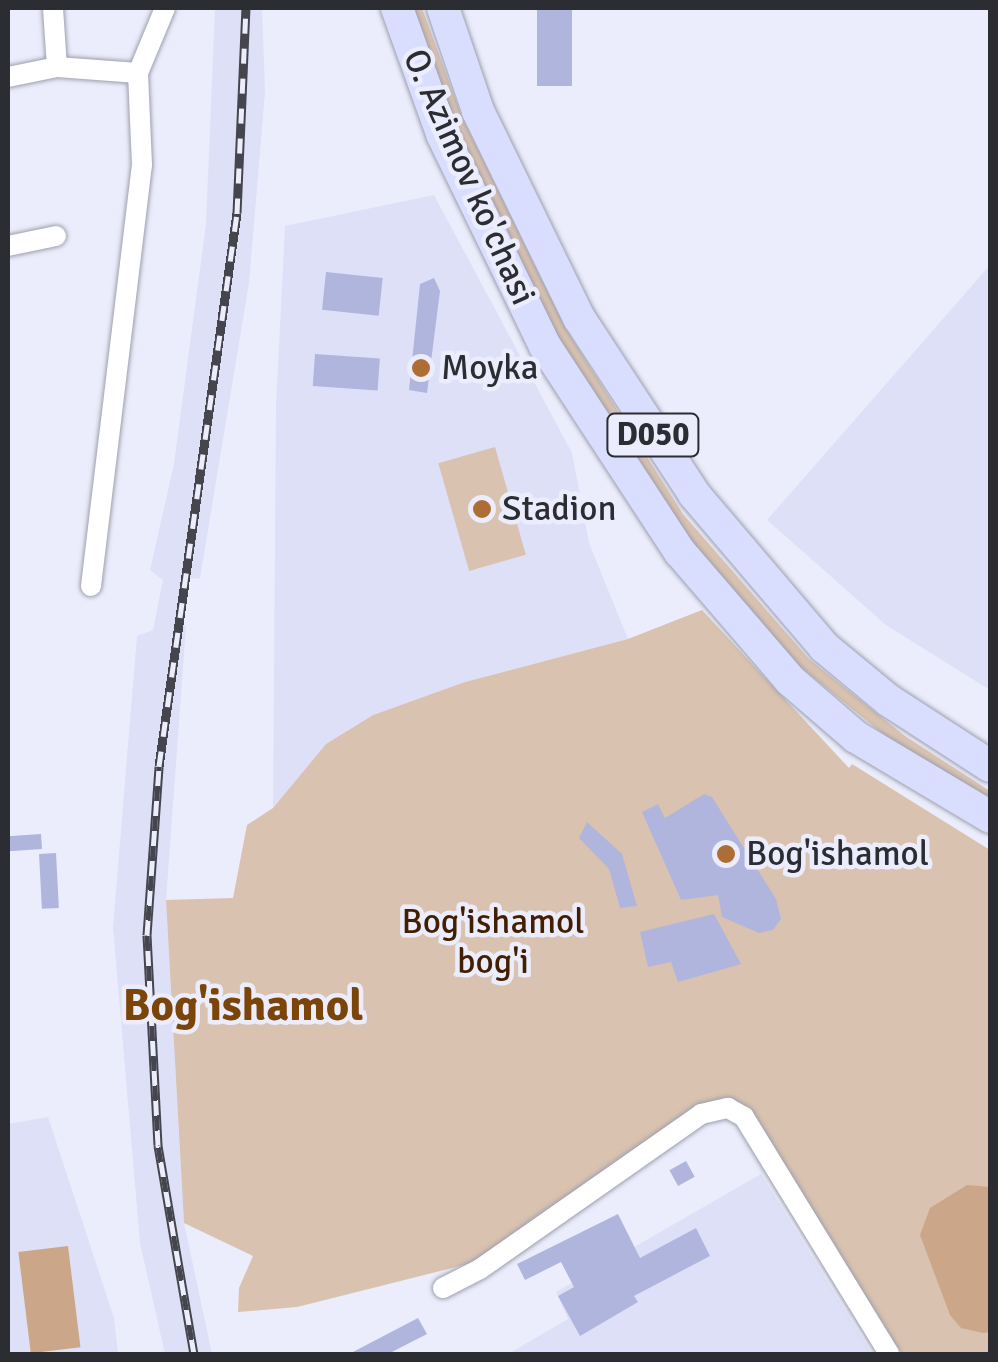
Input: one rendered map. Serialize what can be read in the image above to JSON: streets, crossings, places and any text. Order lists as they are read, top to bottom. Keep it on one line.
{"streets":{"main road":["O. Azimov ko'chasi","D050"]},"districts":["Bog'ishamol"],"parks":["Bog'ishamol bog'i"],"places":["Moyka","Stadion","Bog'ishamol"]}
